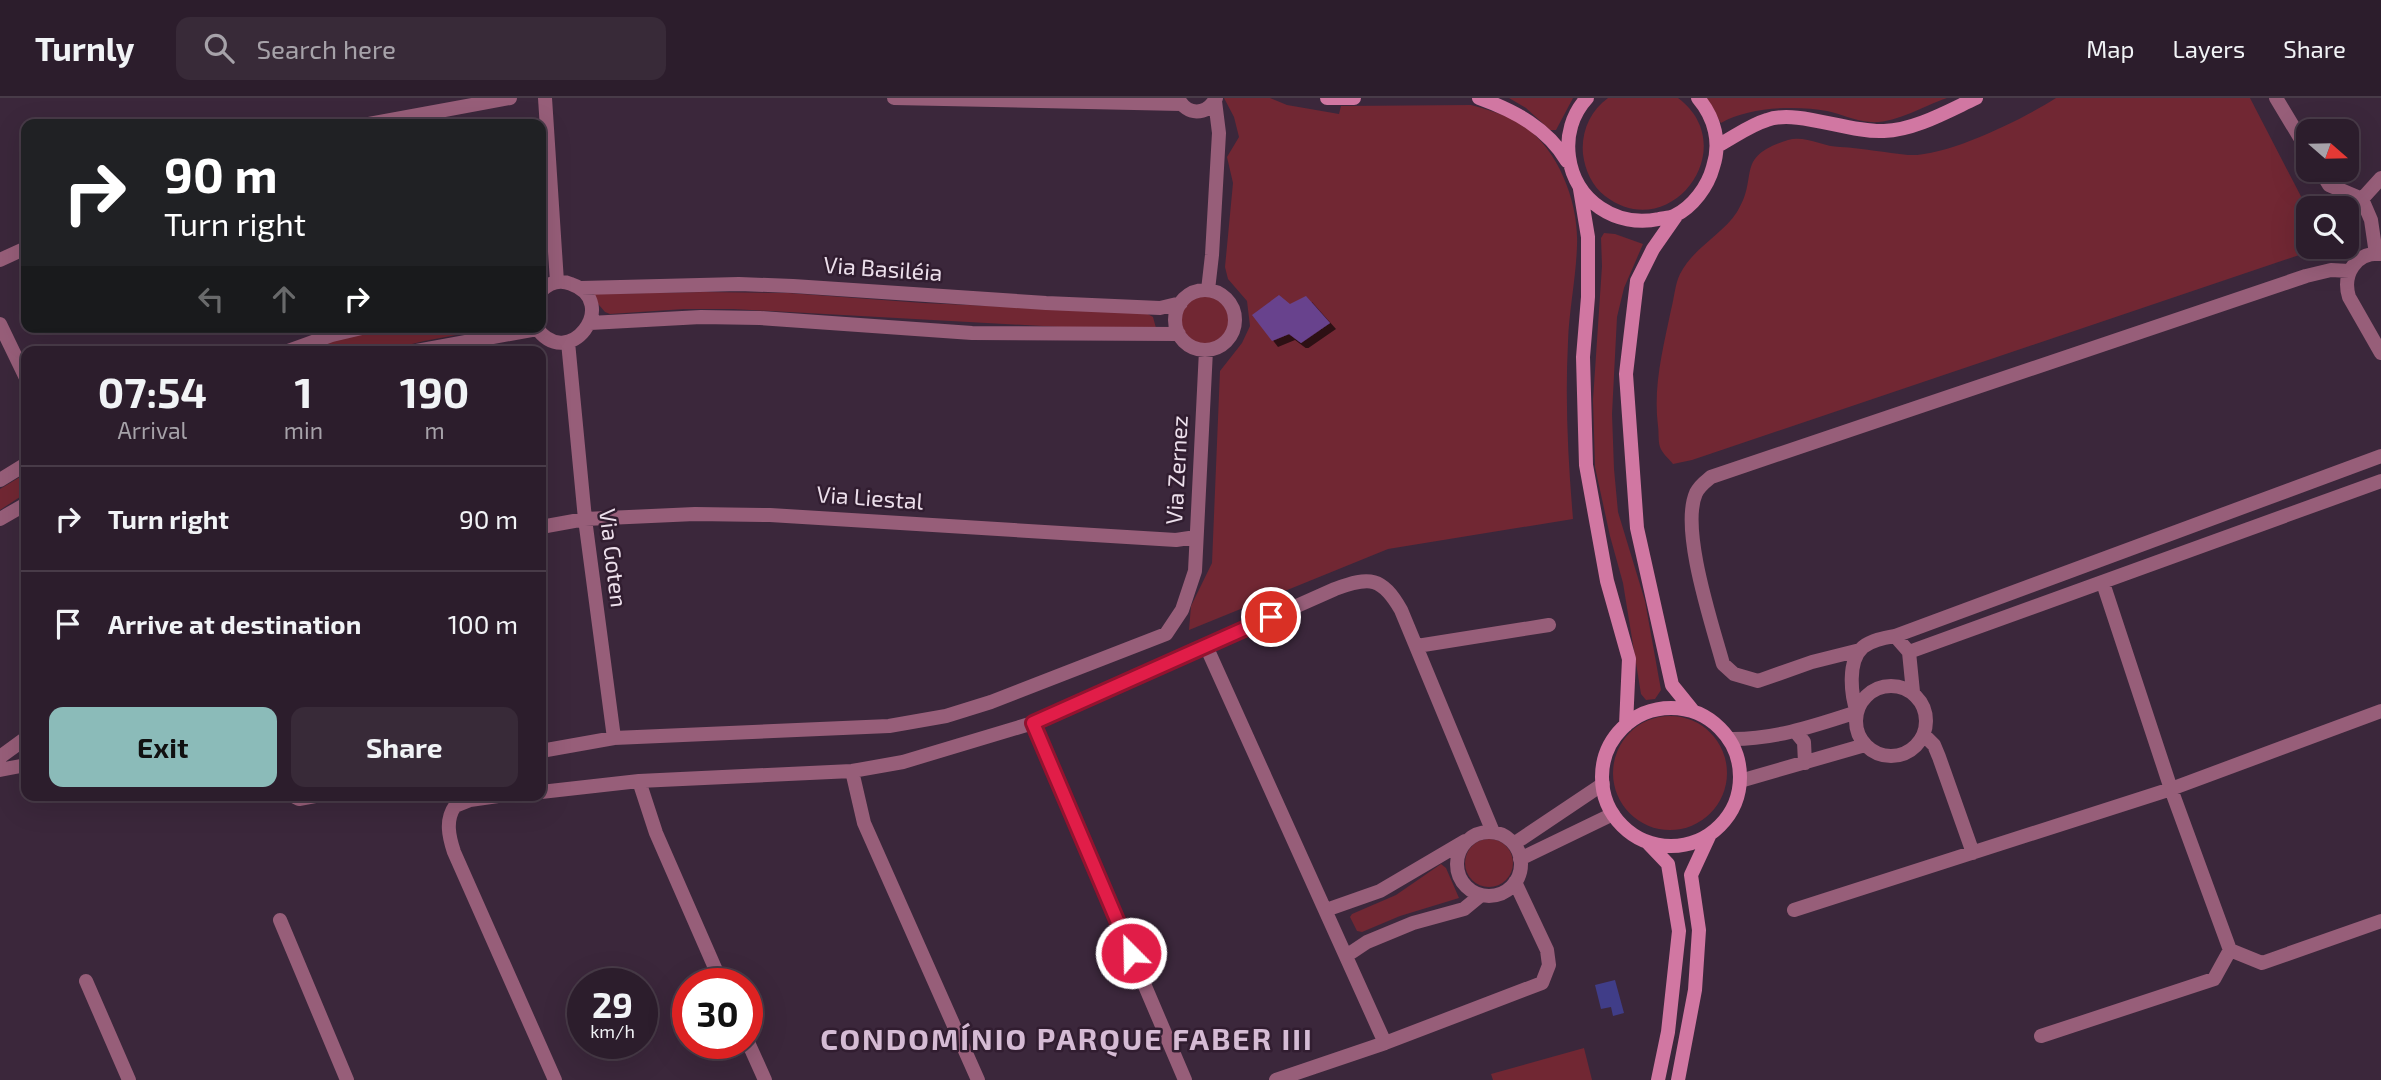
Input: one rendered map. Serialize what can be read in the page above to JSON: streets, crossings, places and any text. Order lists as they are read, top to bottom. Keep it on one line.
{"streets":{"street":["Via Basiléia","Via Zernez","Via Liestal","Via Goten"]},"crossings":[["Via Basiléia","Via Zernez"],["Via Zernez","Via Liestal"],["Via Zernez","Via Goten"],["Via Liestal","Via Goten"]],"districts":["CONDOMÍNIO PARQUE FABER III"],"north":"right","page":{"header":"Turnly","search":"Search here","nav":["Map","Layers","Share"],"turn":["90 m","Turn right"],"eta":["07:54","Arrival","1","min","190","m"],"list":[{"name":"Turn right","value":"90 m"},{"name":"Arrive at destination","value":"100 m"}],"buttons":["Exit","Share"],"speed":"29 km/h","limit":"30"}}
